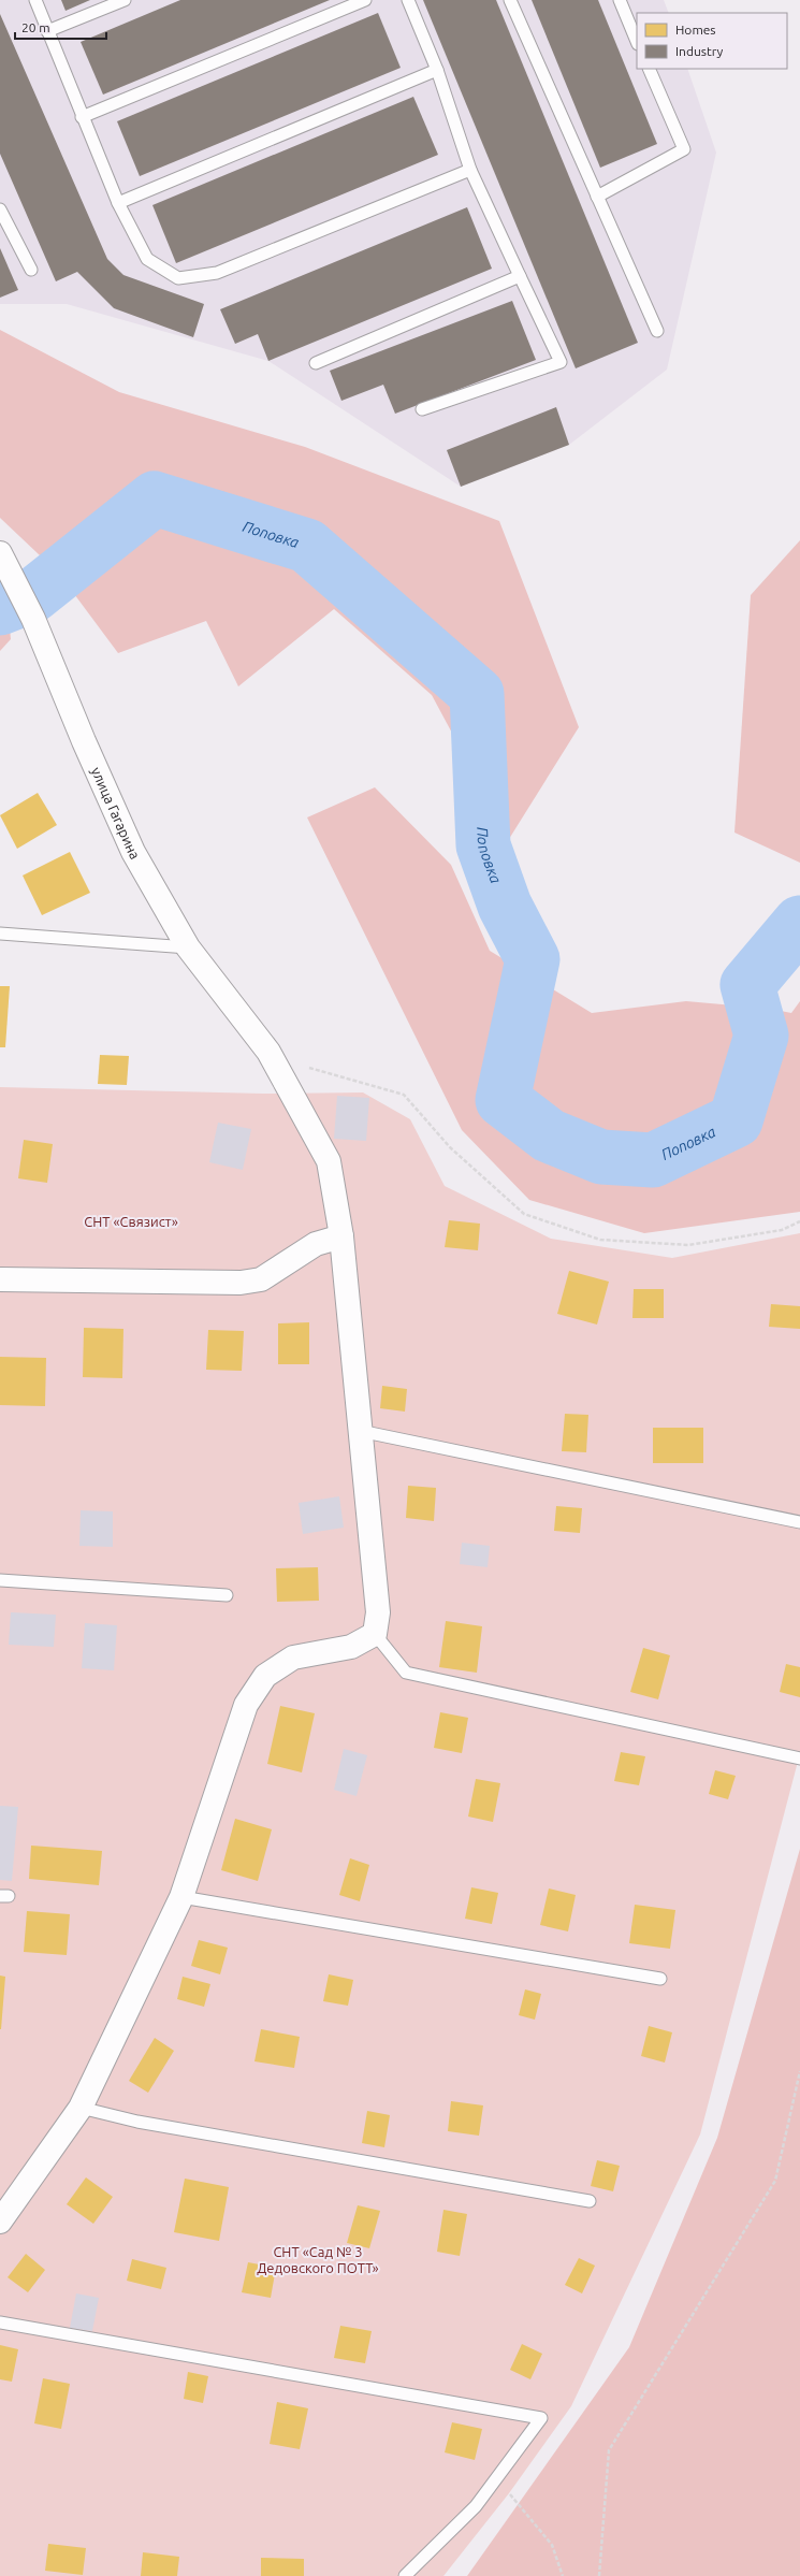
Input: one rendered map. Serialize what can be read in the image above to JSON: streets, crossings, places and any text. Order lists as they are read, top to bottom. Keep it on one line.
{"streets":{"street":["улица Гагарина"]},"water":["Поповка"],"parks":["СНТ «Связист»","СНТ «Сад № 3 Дедовского ПОТТ»"],"legend":["Homes","Industry"],"scale_bar":"20 m"}
